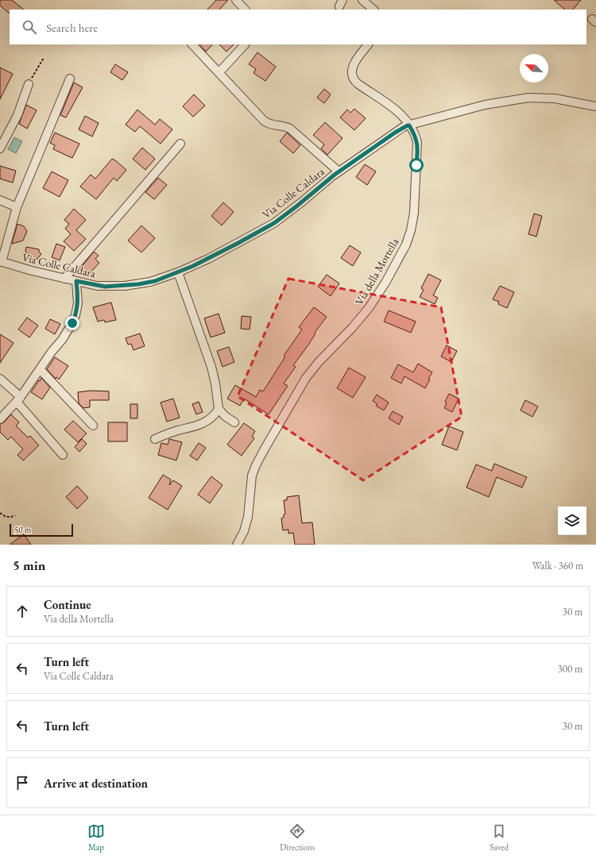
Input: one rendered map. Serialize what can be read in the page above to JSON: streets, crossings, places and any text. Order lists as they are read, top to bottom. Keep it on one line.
{"streets":{"street":["Via Colle Caldara","Via della Mortella"]},"crossings":[["Via Colle Caldara","Via della Mortella"]],"scale_bar":"50 m","north":"top left","page":{"search":"Search here","scale":"50 m","heading":["5 min","Walk · 360 m"],"list":[["Continue","Via della Mortella","30 m"],["Turn left","Via Colle Caldara","300 m"],["Turn left","30 m"],"Arrive at destination"],"nav":["Map","Directions","Saved"]}}
